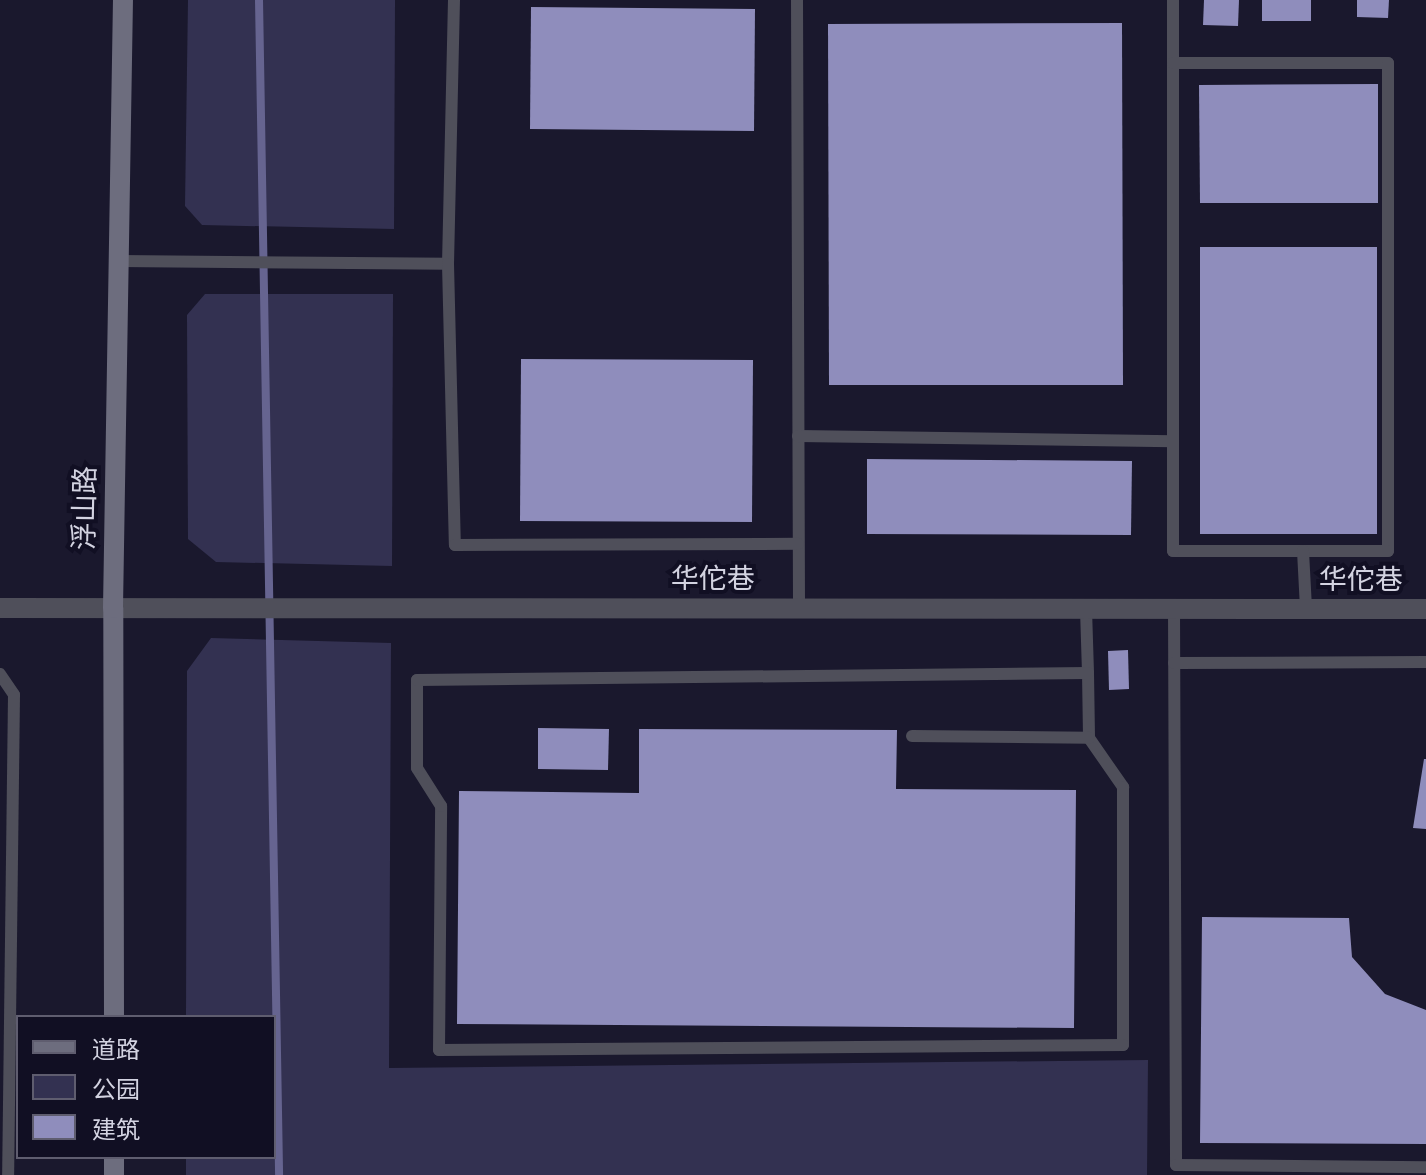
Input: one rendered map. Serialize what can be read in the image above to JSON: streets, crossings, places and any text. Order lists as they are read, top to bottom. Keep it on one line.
{"streets":{"street":["浮山路","华佗巷"]},"crossings":[["浮山路","华佗巷"]],"legend":["道路","公园","建筑"]}
